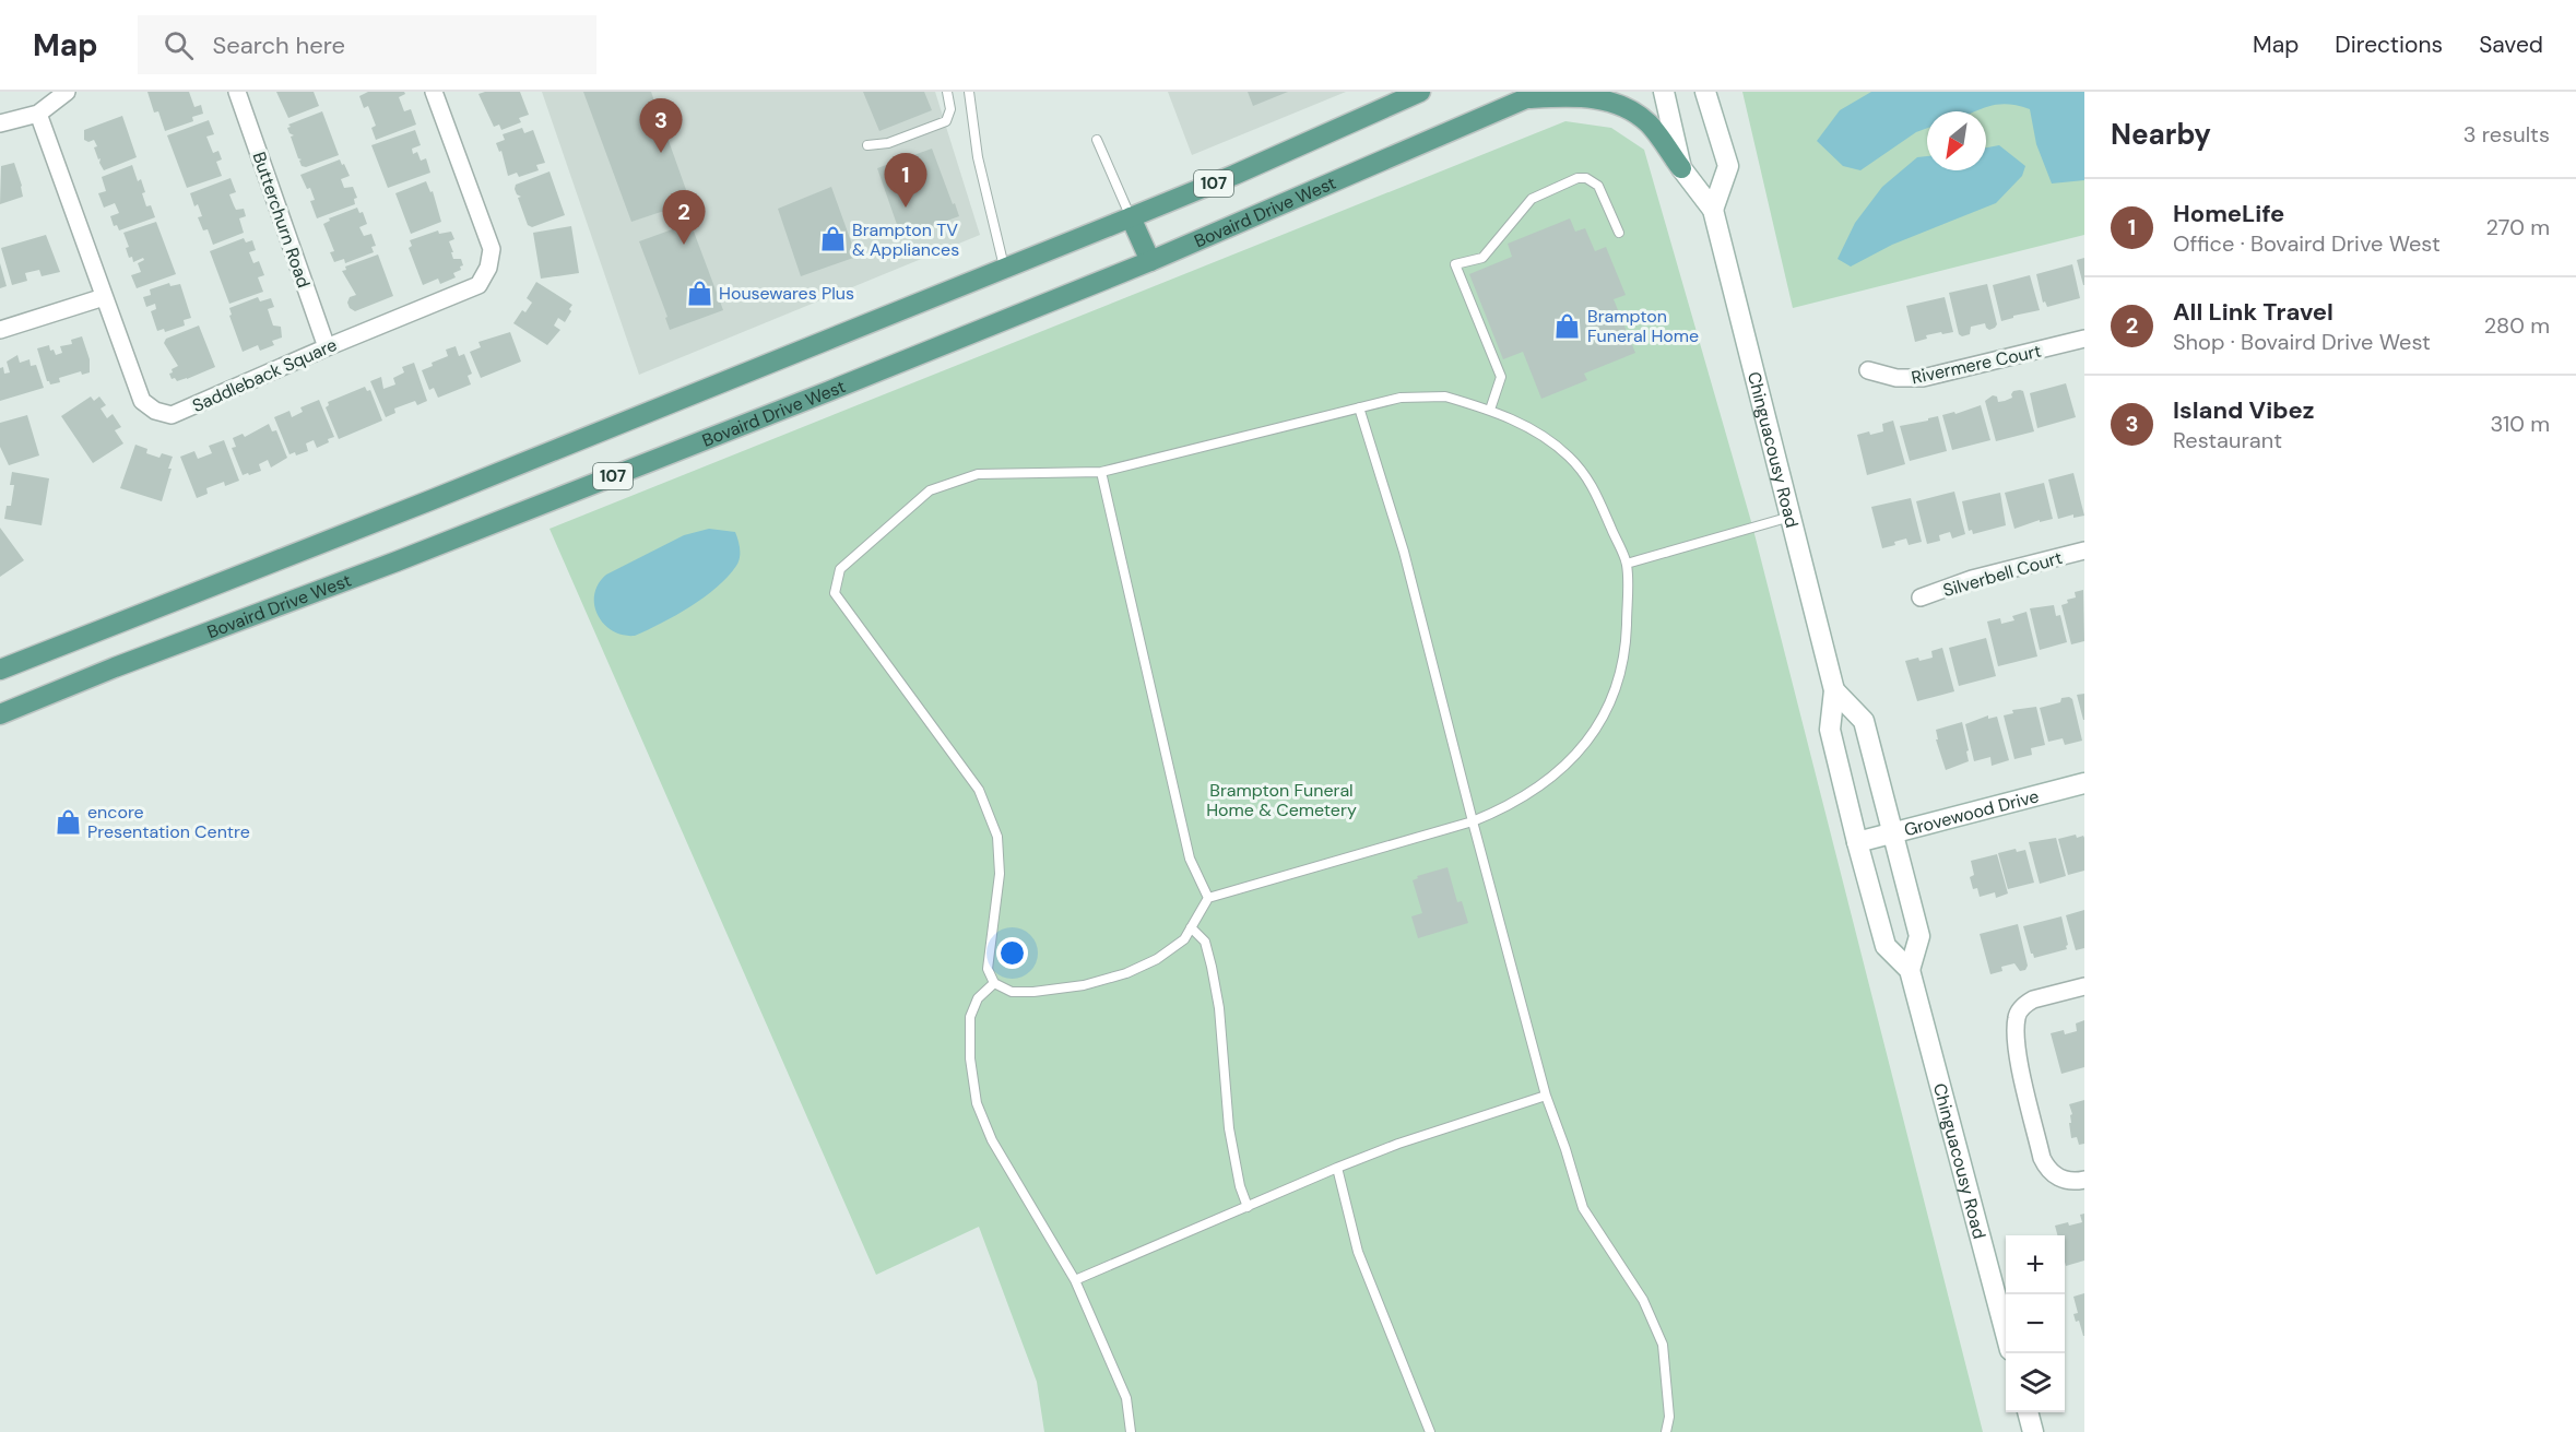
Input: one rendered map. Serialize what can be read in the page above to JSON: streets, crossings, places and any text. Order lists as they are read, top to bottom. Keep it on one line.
{"streets":{"main road":["107","Bovaird Drive West","Chinguacousy Road","Grovewood Drive"],"street":["Butterchurn Road","Rivermere Court","Saddleback Square","Silverbell Court"]},"crossings":[["Bovaird Drive West","Chinguacousy Road"],["Butterchurn Road","Saddleback Square"],["Chinguacousy Road","Grovewood Drive"]],"parks":["Brampton Funeral Home & Cemetery"],"places":{"shop":["Brampton TV & Appliances","Housewares Plus","Brampton Funeral Home","encore Presentation Centre"]},"north":"bottom left","page":{"header":"Map","search":"Search here","nav":["Map","Directions","Saved"],"heading":["Nearby","3 results"],"pins":["3","1","2"],"list":[{"mark":"1","name":"HomeLife","note":"Office · Bovaird Drive West","value":"270 m"},{"mark":"2","name":"All Link Travel","note":"Shop · Bovaird Drive West","value":"280 m"},{"mark":"3","name":"Island Vibez","note":"Restaurant","value":"310 m"}],"map_buttons":["+","−"]}}
